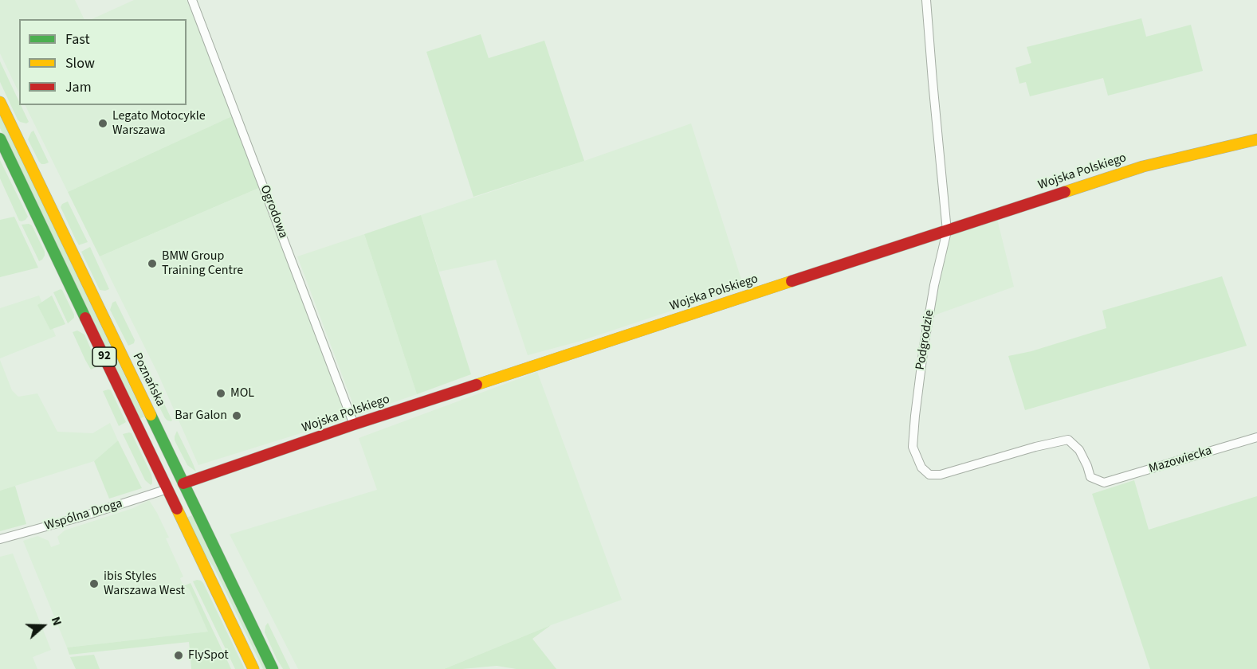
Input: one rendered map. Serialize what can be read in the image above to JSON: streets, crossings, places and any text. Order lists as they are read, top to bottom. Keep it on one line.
{"streets":{"main road":["Wojska Polskiego","92","Poznańska"],"street":["Ogrodowa","Podgrodzie","Mazowiecka","Wspólna Droga"]},"crossings":[["Wojska Polskiego","Ogrodowa"],["Wojska Polskiego","Podgrodzie"],["Wojska Polskiego","Poznańska"],["Podgrodzie","Mazowiecka"],["92","Wspólna Droga"]],"places":["Legato Motocykle Warszawa","BMW Group Training Centre","MOL","Bar Galon","ibis Styles Warszawa West","FlySpot"],"legend":["Fast","Slow","Jam"],"north":"right"}
